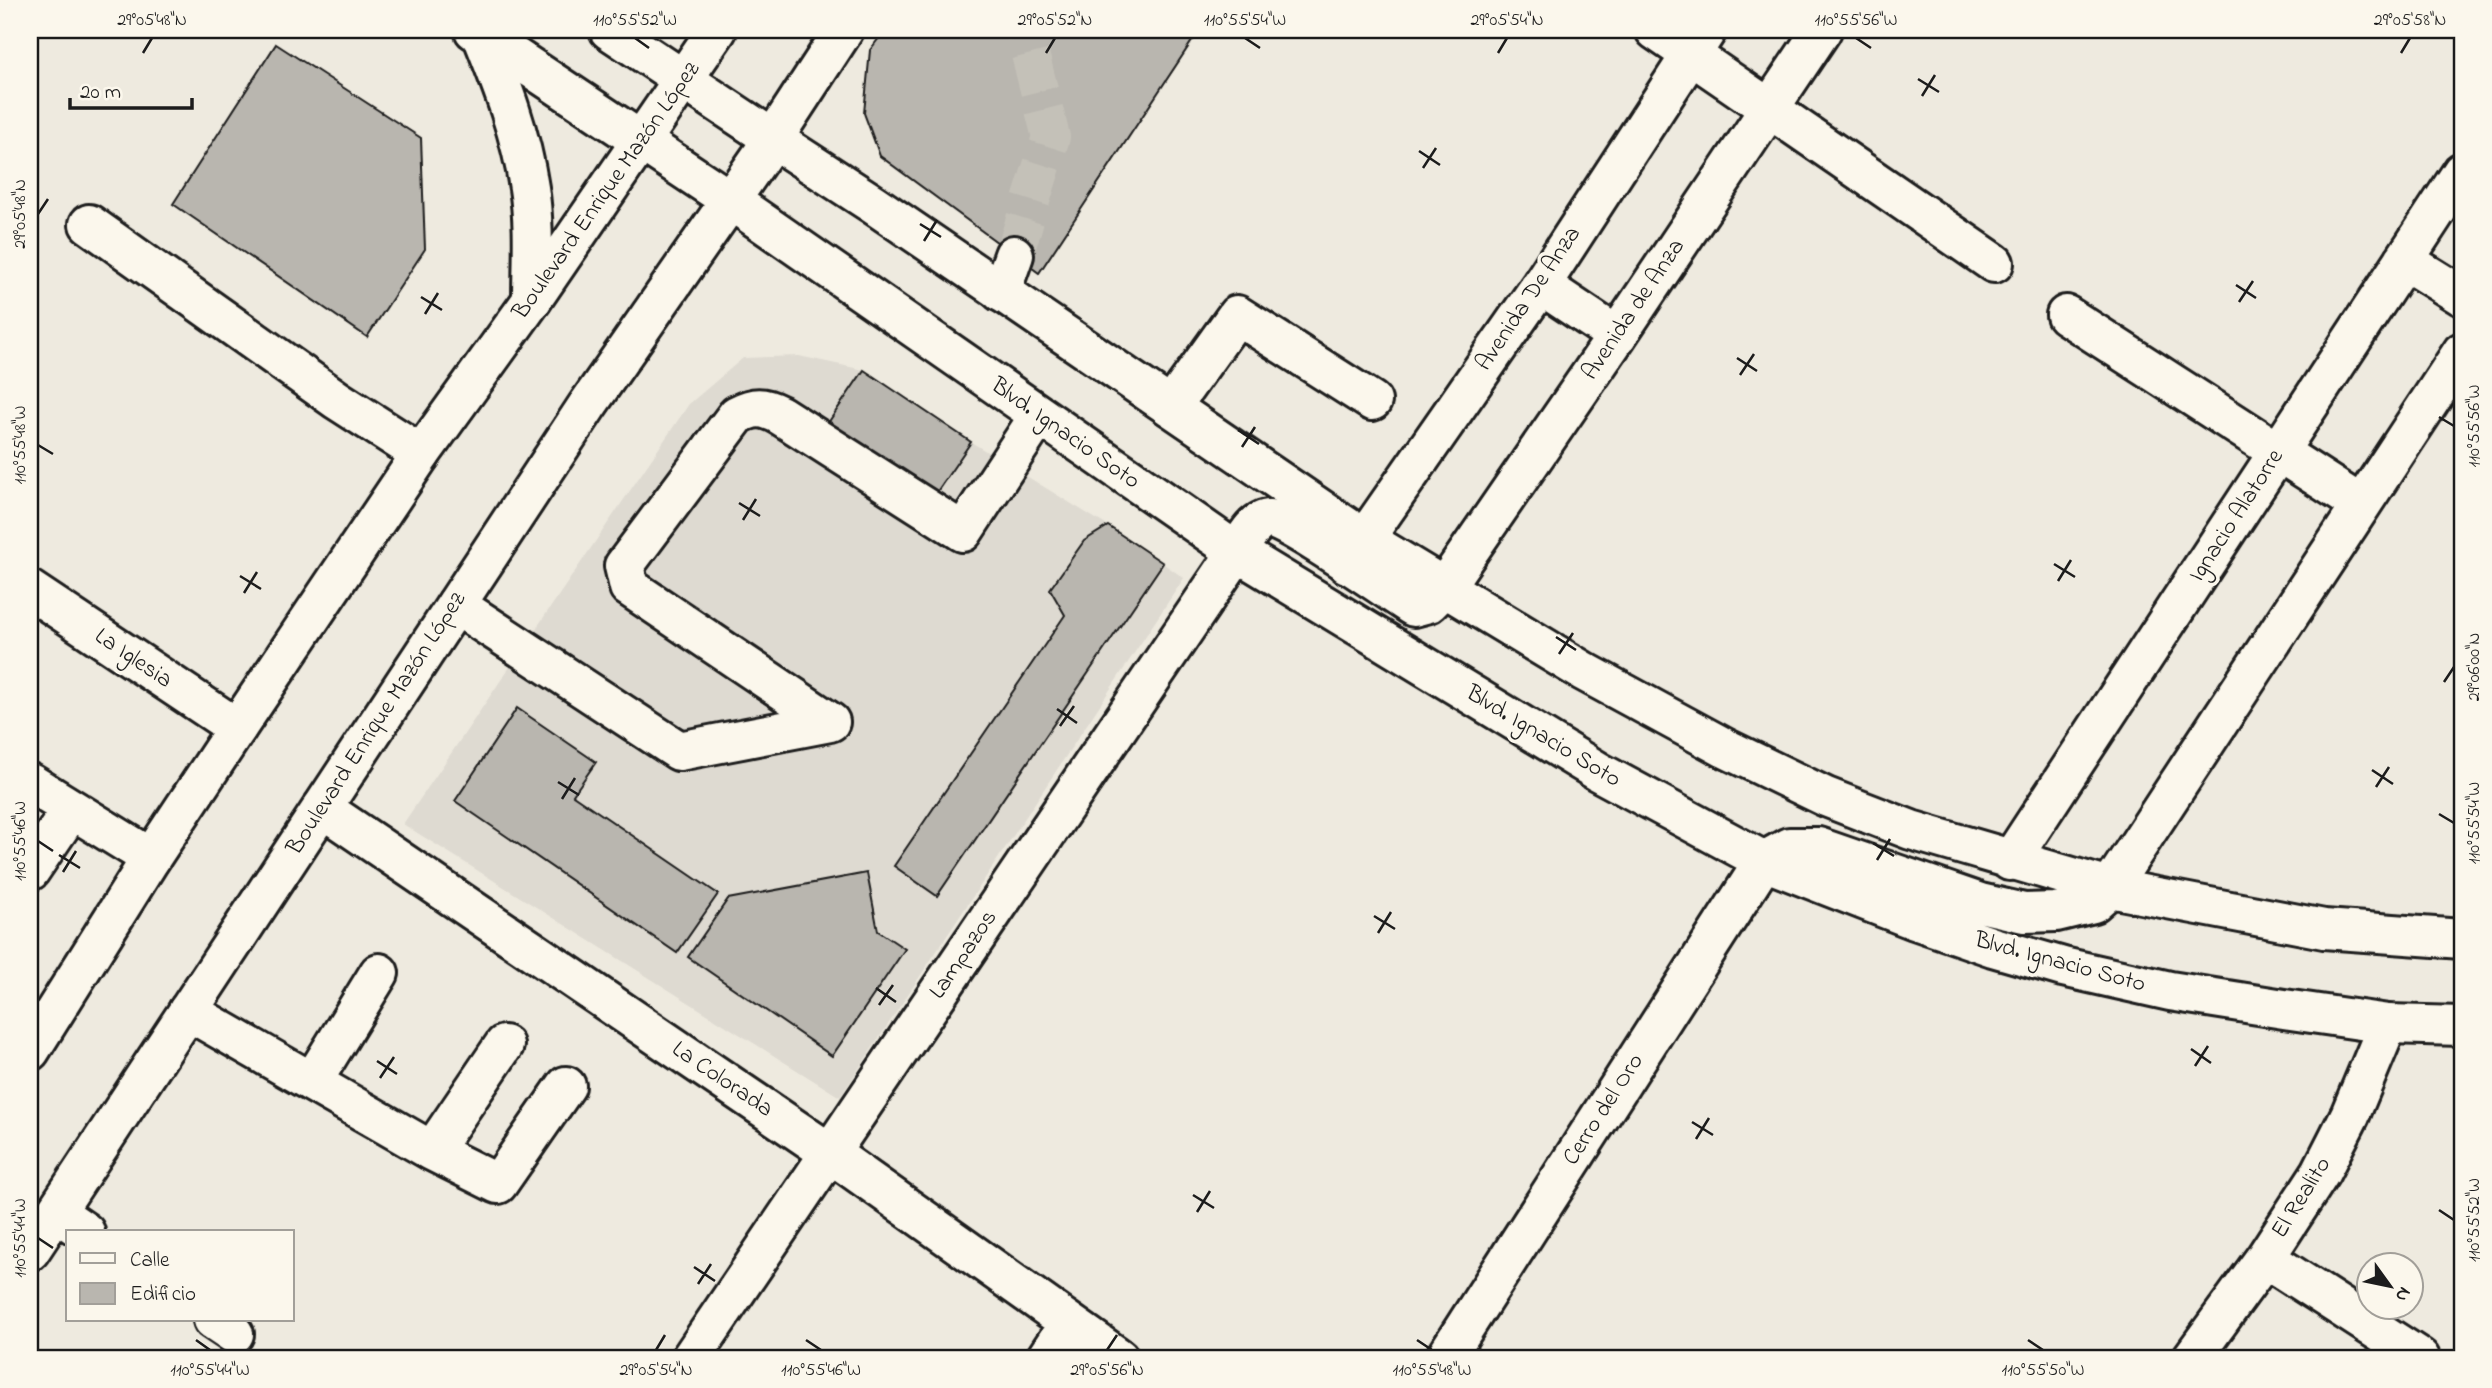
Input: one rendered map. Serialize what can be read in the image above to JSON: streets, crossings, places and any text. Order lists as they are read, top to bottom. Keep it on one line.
{"streets":{"main road":["Boulevard Enrique Mazón López","Avenida De Anza","Avenida de Anza","Blvd. Ignacio Soto","Ignacio Alatorre","La Iglesia","Lampazos","La Colorada","Cerro del Oro","El Realito"]},"crossings":[["Boulevard Enrique Mazón López","Blvd. Ignacio Soto"],["Boulevard Enrique Mazón López","La Iglesia"],["Boulevard Enrique Mazón López","La Colorada"],["Avenida De Anza","Lampazos"],["Blvd. Ignacio Soto","Lampazos"],["Blvd. Ignacio Soto","Cerro del Oro"],["Blvd. Ignacio Soto","El Realito"],["Lampazos","La Colorada"]],"legend":["Calle","Edificio"],"scale_bar":"20 m","north":"bottom right","coordinates":["29°05'48\"N","110°55'52\"W","29°05'52\"N","110°55'54\"W","29°05'54\"N","110°55'56\"W","29°05'58\"N","110°55'48\"W","29°06'00\"N","110°55'46\"W","110°55'44\"W","29°05'56\"N","110°55'50\"W"]}
